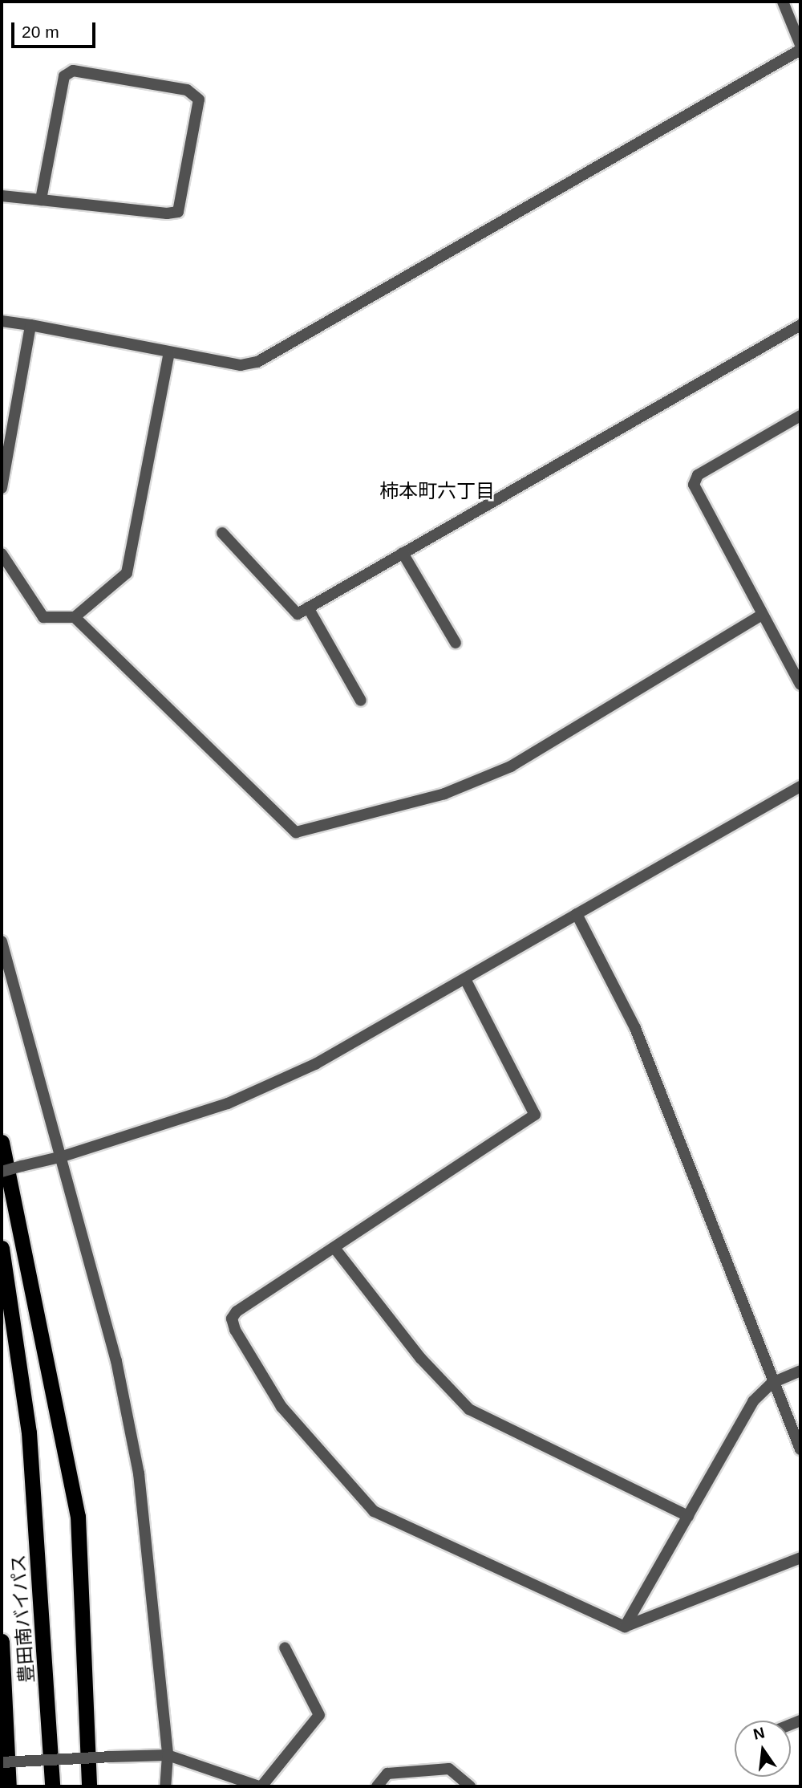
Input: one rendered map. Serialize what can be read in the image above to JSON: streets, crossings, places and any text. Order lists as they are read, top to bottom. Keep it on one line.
{"streets":{"highway":["豊田南バイパス"]},"districts":["柿本町六丁目"],"scale_bar":"20 m","north":"top"}
